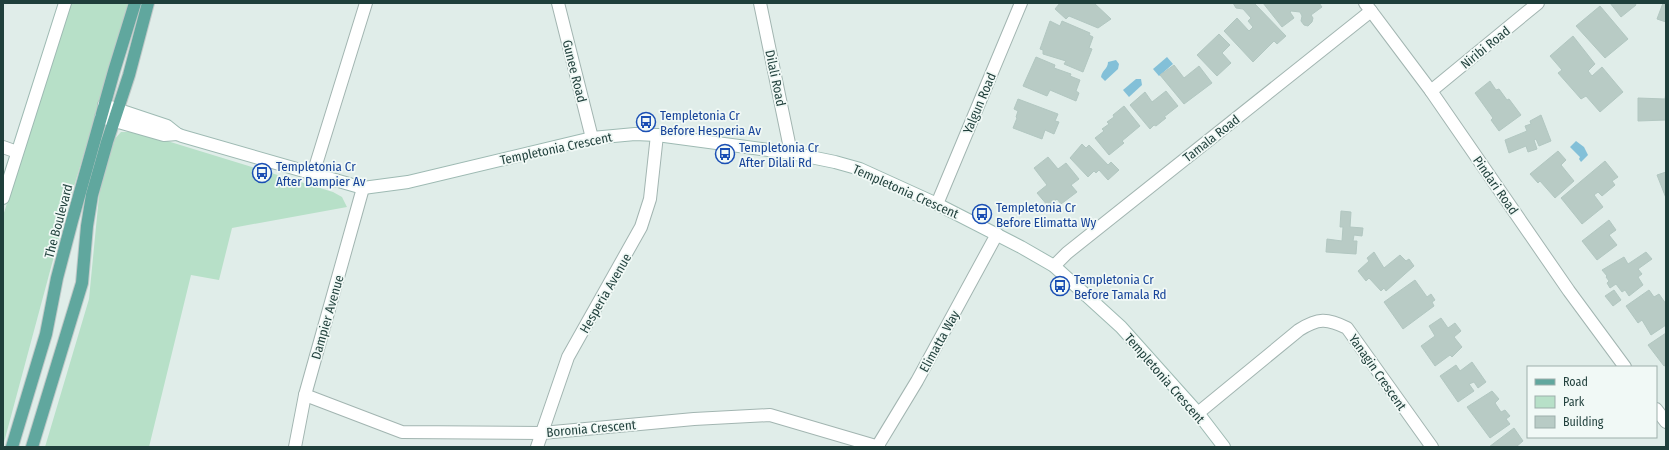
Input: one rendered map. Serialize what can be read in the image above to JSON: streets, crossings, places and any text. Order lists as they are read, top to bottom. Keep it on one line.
{"streets":{"main road":["The Boulevard"],"street":["Niribi Road","Gunee Road","Dilali Road","Yalgun Road","Tamala Road","Templetonia Crescent","Pindari Road","Hesperia Avenue","Dampier Avenue","Elimatta Way","Yanagin Crescent","Boronia Crescent"]},"crossings":[["Niribi Road","Pindari Road"],["Gunee Road","Templetonia Crescent"],["Dilali Road","Templetonia Crescent"],["Yalgun Road","Templetonia Crescent"],["Tamala Road","Templetonia Crescent"],["Tamala Road","Pindari Road"],["Templetonia Crescent","The Boulevard"],["Templetonia Crescent","Hesperia Avenue"],["Templetonia Crescent","Dampier Avenue"],["Templetonia Crescent","Elimatta Way"],["Templetonia Crescent","Yanagin Crescent"],["Hesperia Avenue","Boronia Crescent"],["Dampier Avenue","Boronia Crescent"],["Elimatta Way","Boronia Crescent"]],"places":{"bus stop":["Templetonia Cr Before Hesperia Av","Templetonia Cr After Dilali Rd","Templetonia Cr After Dampier Av","Templetonia Cr Before Elimatta Wy","Templetonia Cr Before Tamala Rd"]},"legend":["Road","Park","Building"]}
